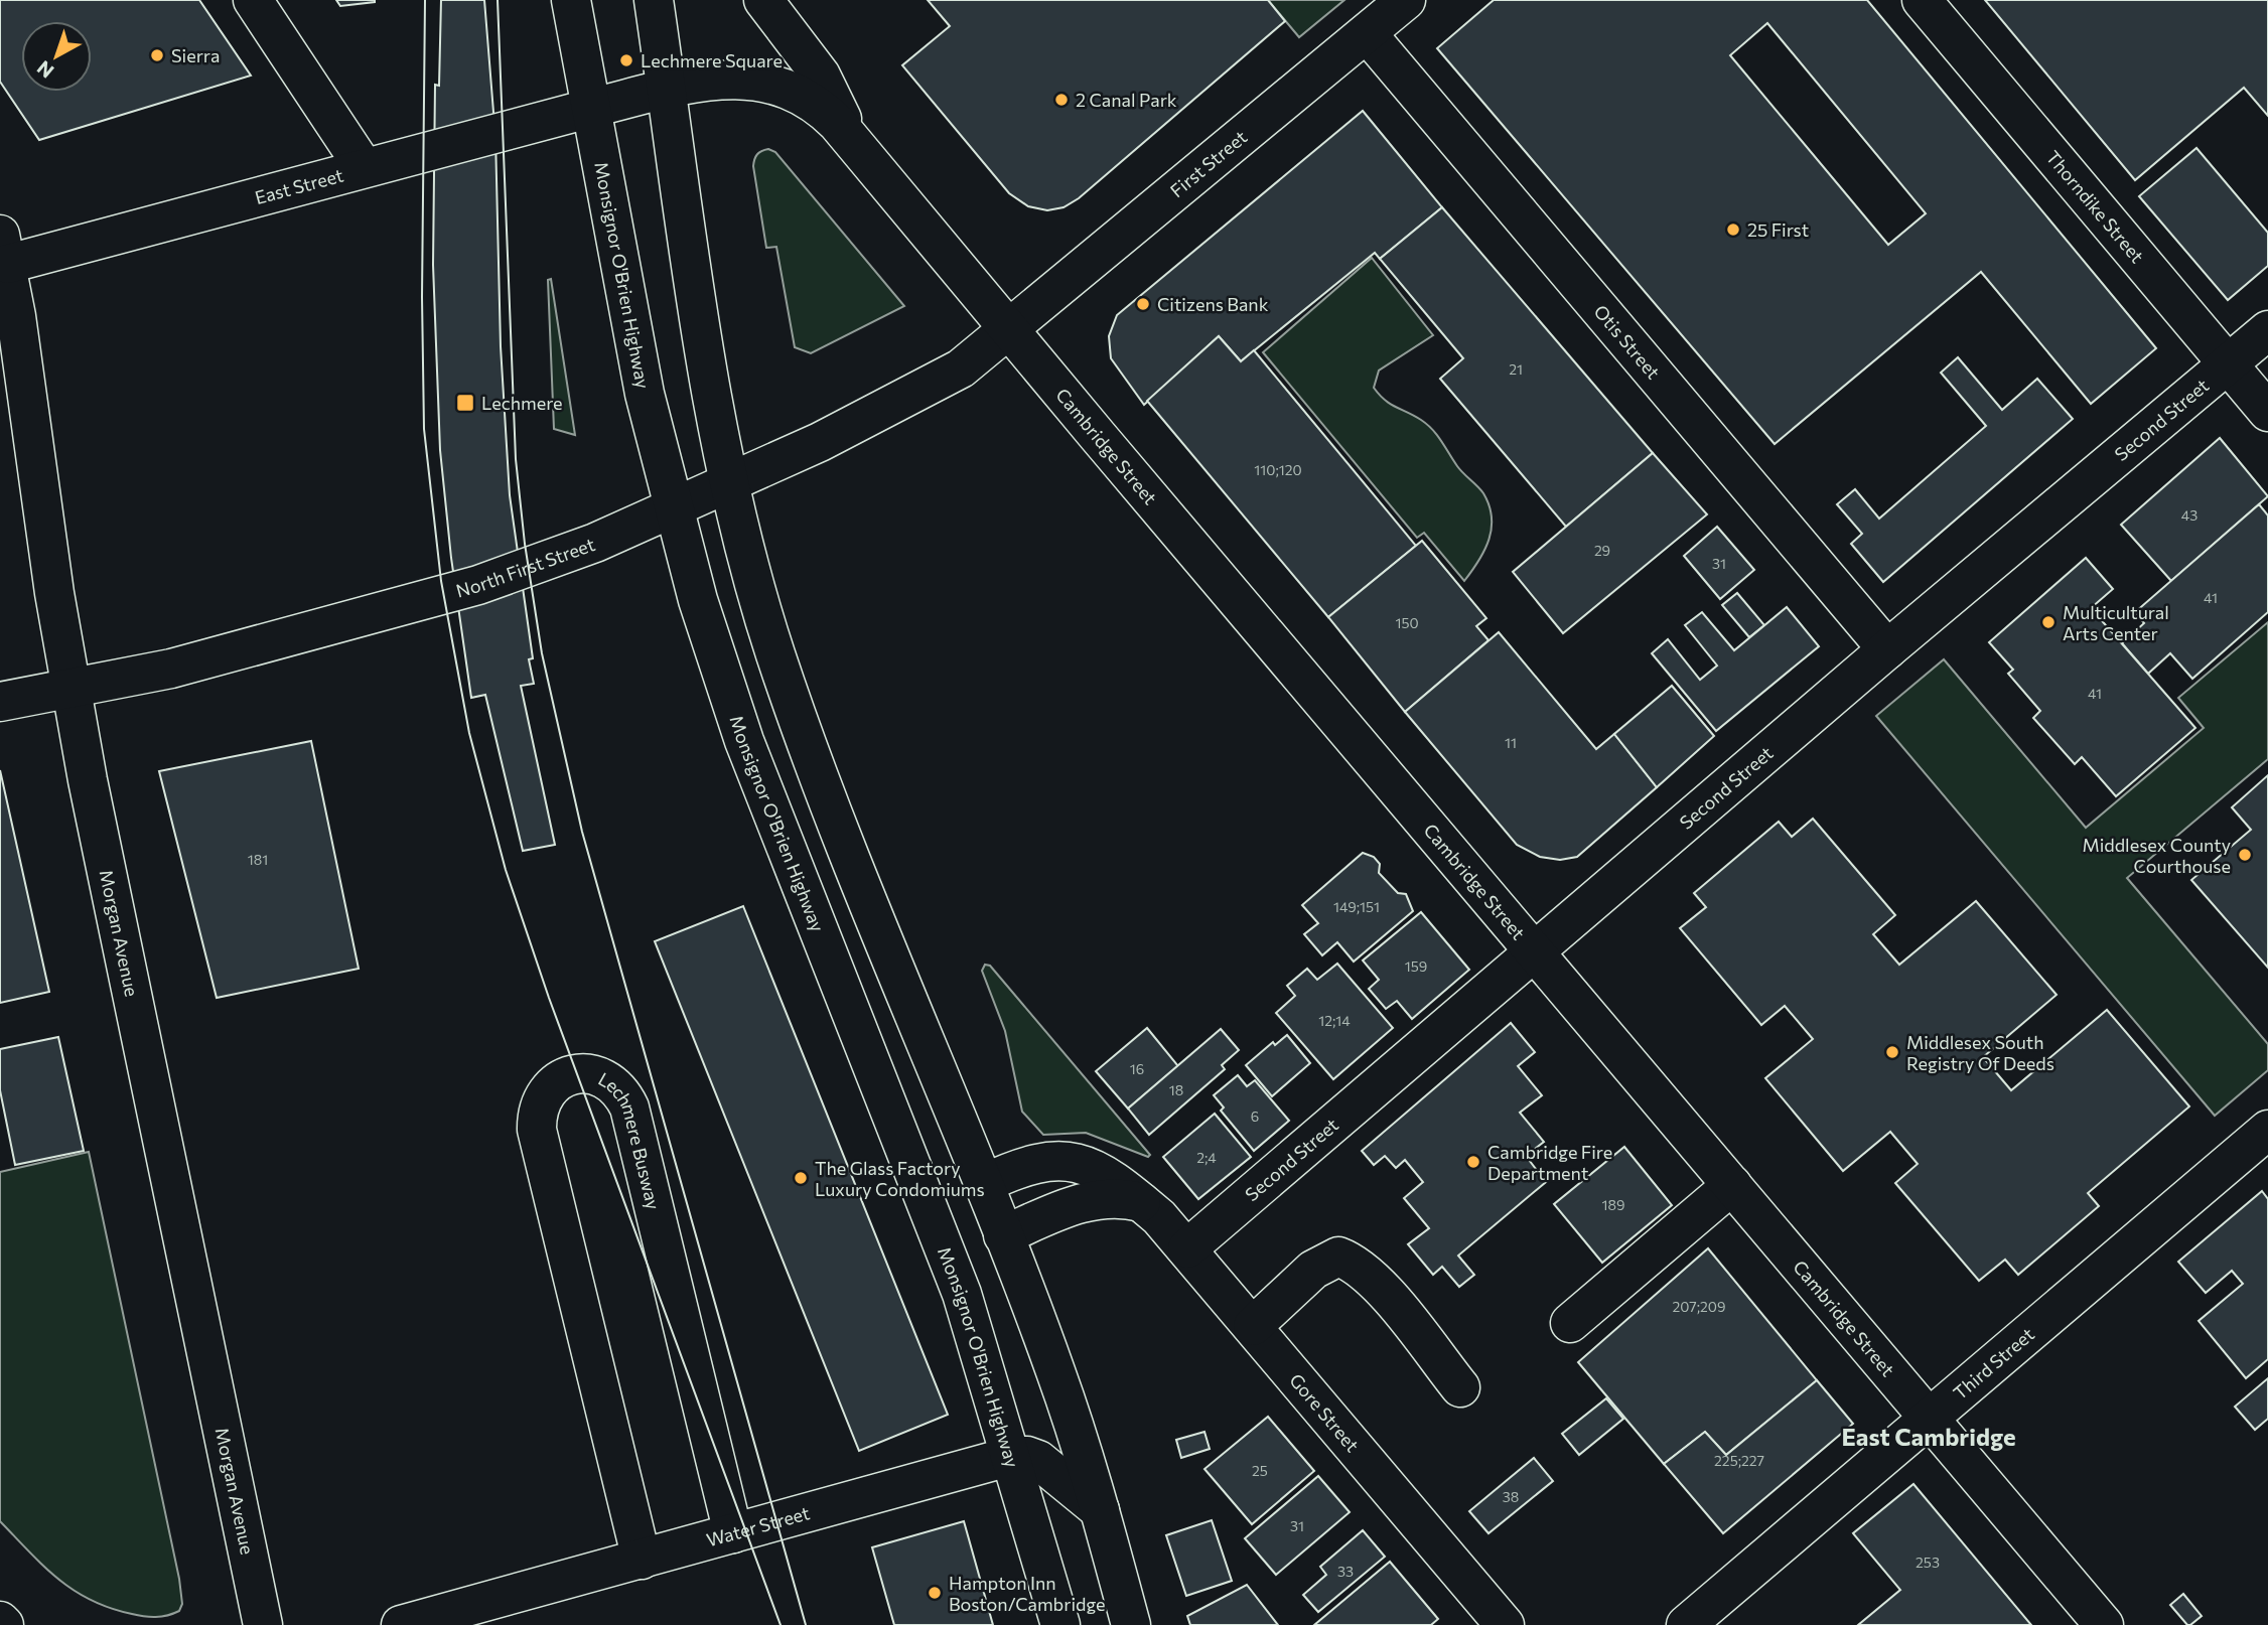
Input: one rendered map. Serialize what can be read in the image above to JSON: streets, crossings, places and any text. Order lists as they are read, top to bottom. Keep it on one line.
{"streets":{"main road":["First Street","East Street","Thorndike Street","Monsignor O'Brien Highway","Otis Street","Second Street","Cambridge Street","North First Street","Morgan Avenue","Lechmere Busway","Third Street","Gore Street","Water Street"]},"crossings":[["First Street","Otis Street"],["First Street","Cambridge Street"],["First Street","North First Street"],["East Street","Monsignor O'Brien Highway"],["East Street","Cambridge Street"],["East Street","Morgan Avenue"],["Thorndike Street","Second Street"],["Monsignor O'Brien Highway","Cambridge Street"],["Monsignor O'Brien Highway","North First Street"],["Monsignor O'Brien Highway","Water Street"],["Otis Street","Second Street"],["Second Street","Cambridge Street"],["Second Street","Gore Street"],["Cambridge Street","North First Street"],["Cambridge Street","Third Street"],["North First Street","Morgan Avenue"],["Lechmere Busway","Water Street"]],"districts":["East Cambridge"],"places":{"other":["Sierra","Lechmere Square","2 Canal Park","25 First","Citizens Bank","Multicultural Arts Center","Middlesex County Courthouse","Middlesex South Registry Of Deeds","Cambridge Fire Department","The Glass Factory Luxury Condomiums","Hampton Inn Boston/Cambridge"],"transit":["Lechmere"]},"house_numbers":["21","110;120","43","29","31","41","150","41","11","181","149;151","159","12;14","16","18","6","2;4","189","207;209","225;227","25","38","31","253","33"],"north":"bottom left"}
